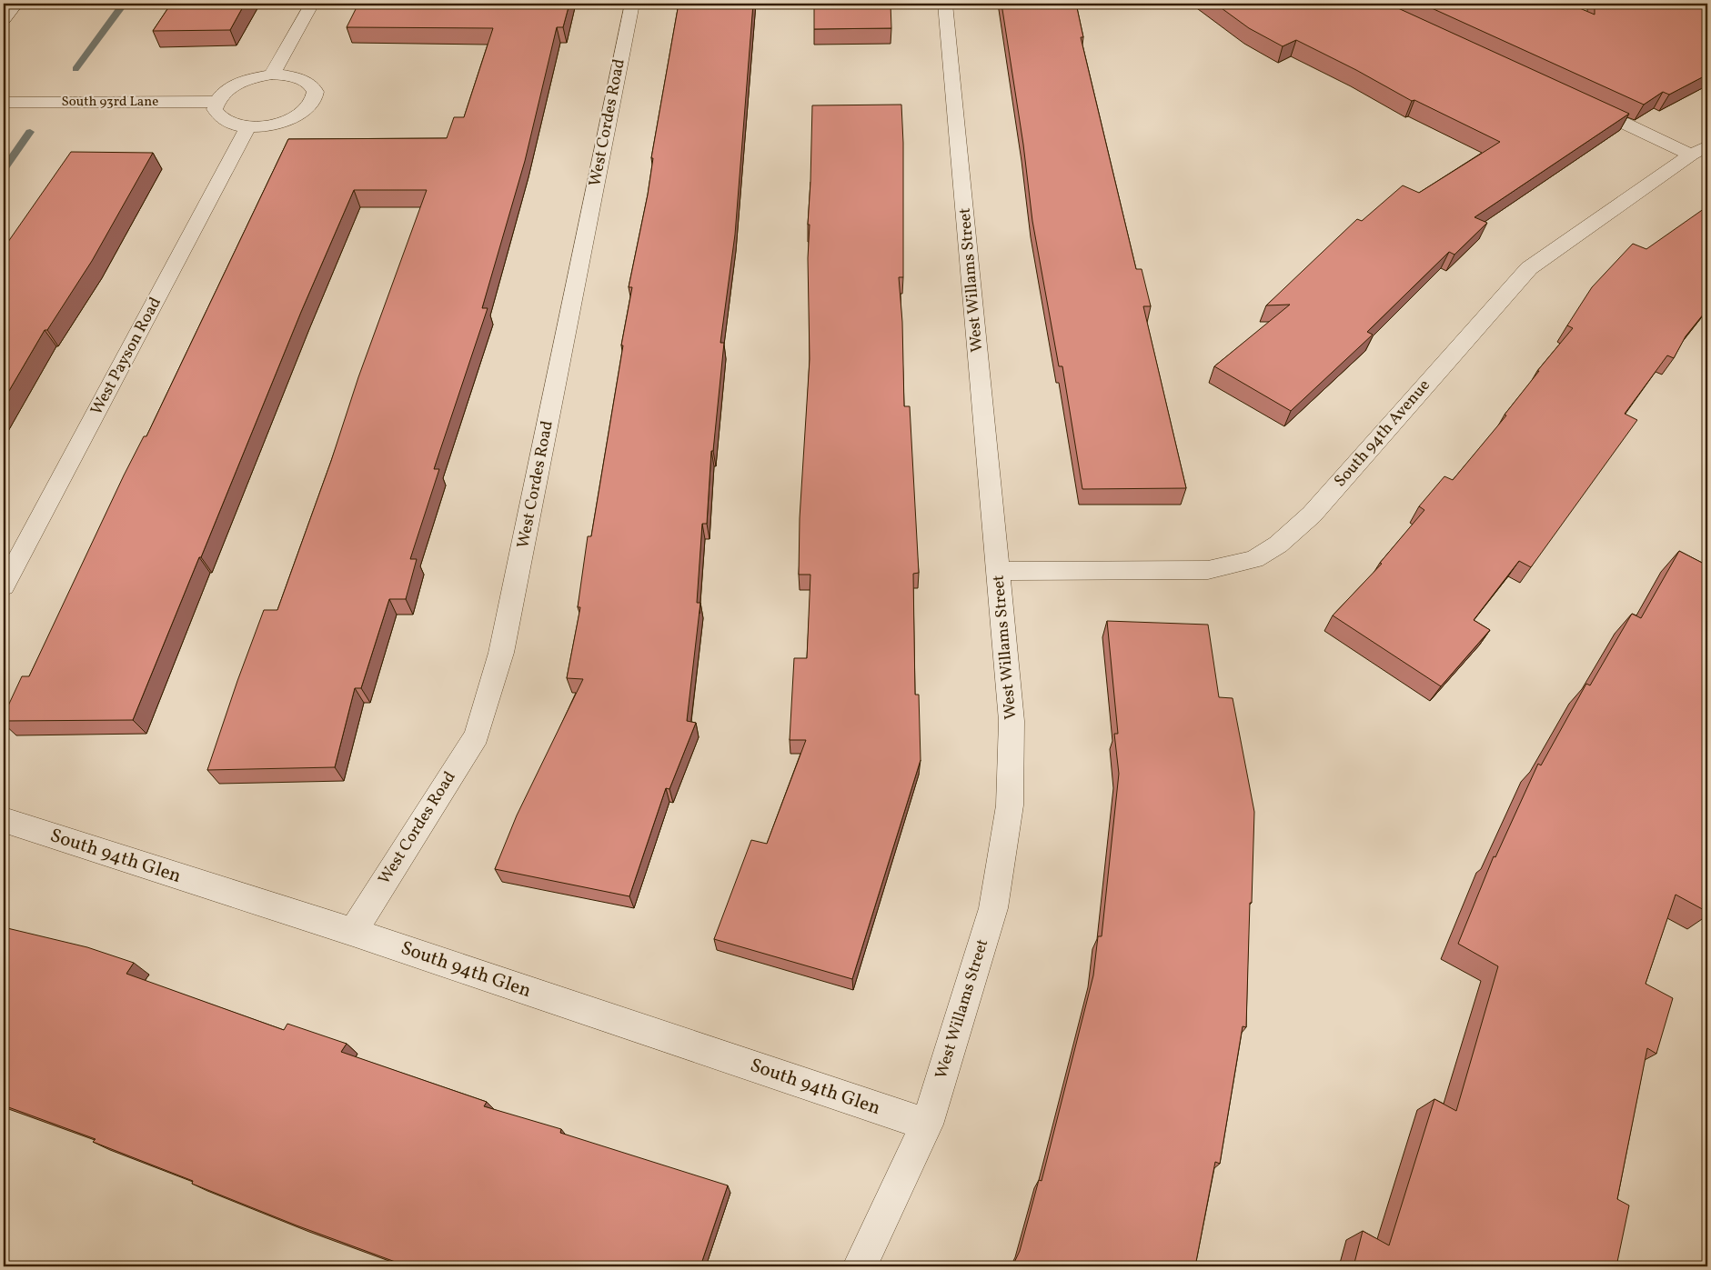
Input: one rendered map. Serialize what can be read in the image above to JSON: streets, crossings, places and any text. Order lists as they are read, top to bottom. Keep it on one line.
{"streets":{"street":["South 93rd Lane","West Cordes Road","West Willams Street","West Payson Road","South 94th Avenue","South 94th Glen"]},"crossings":[["West Cordes Road","South 94th Glen"],["West Willams Street","South 94th Avenue"],["West Willams Street","South 94th Glen"]]}
